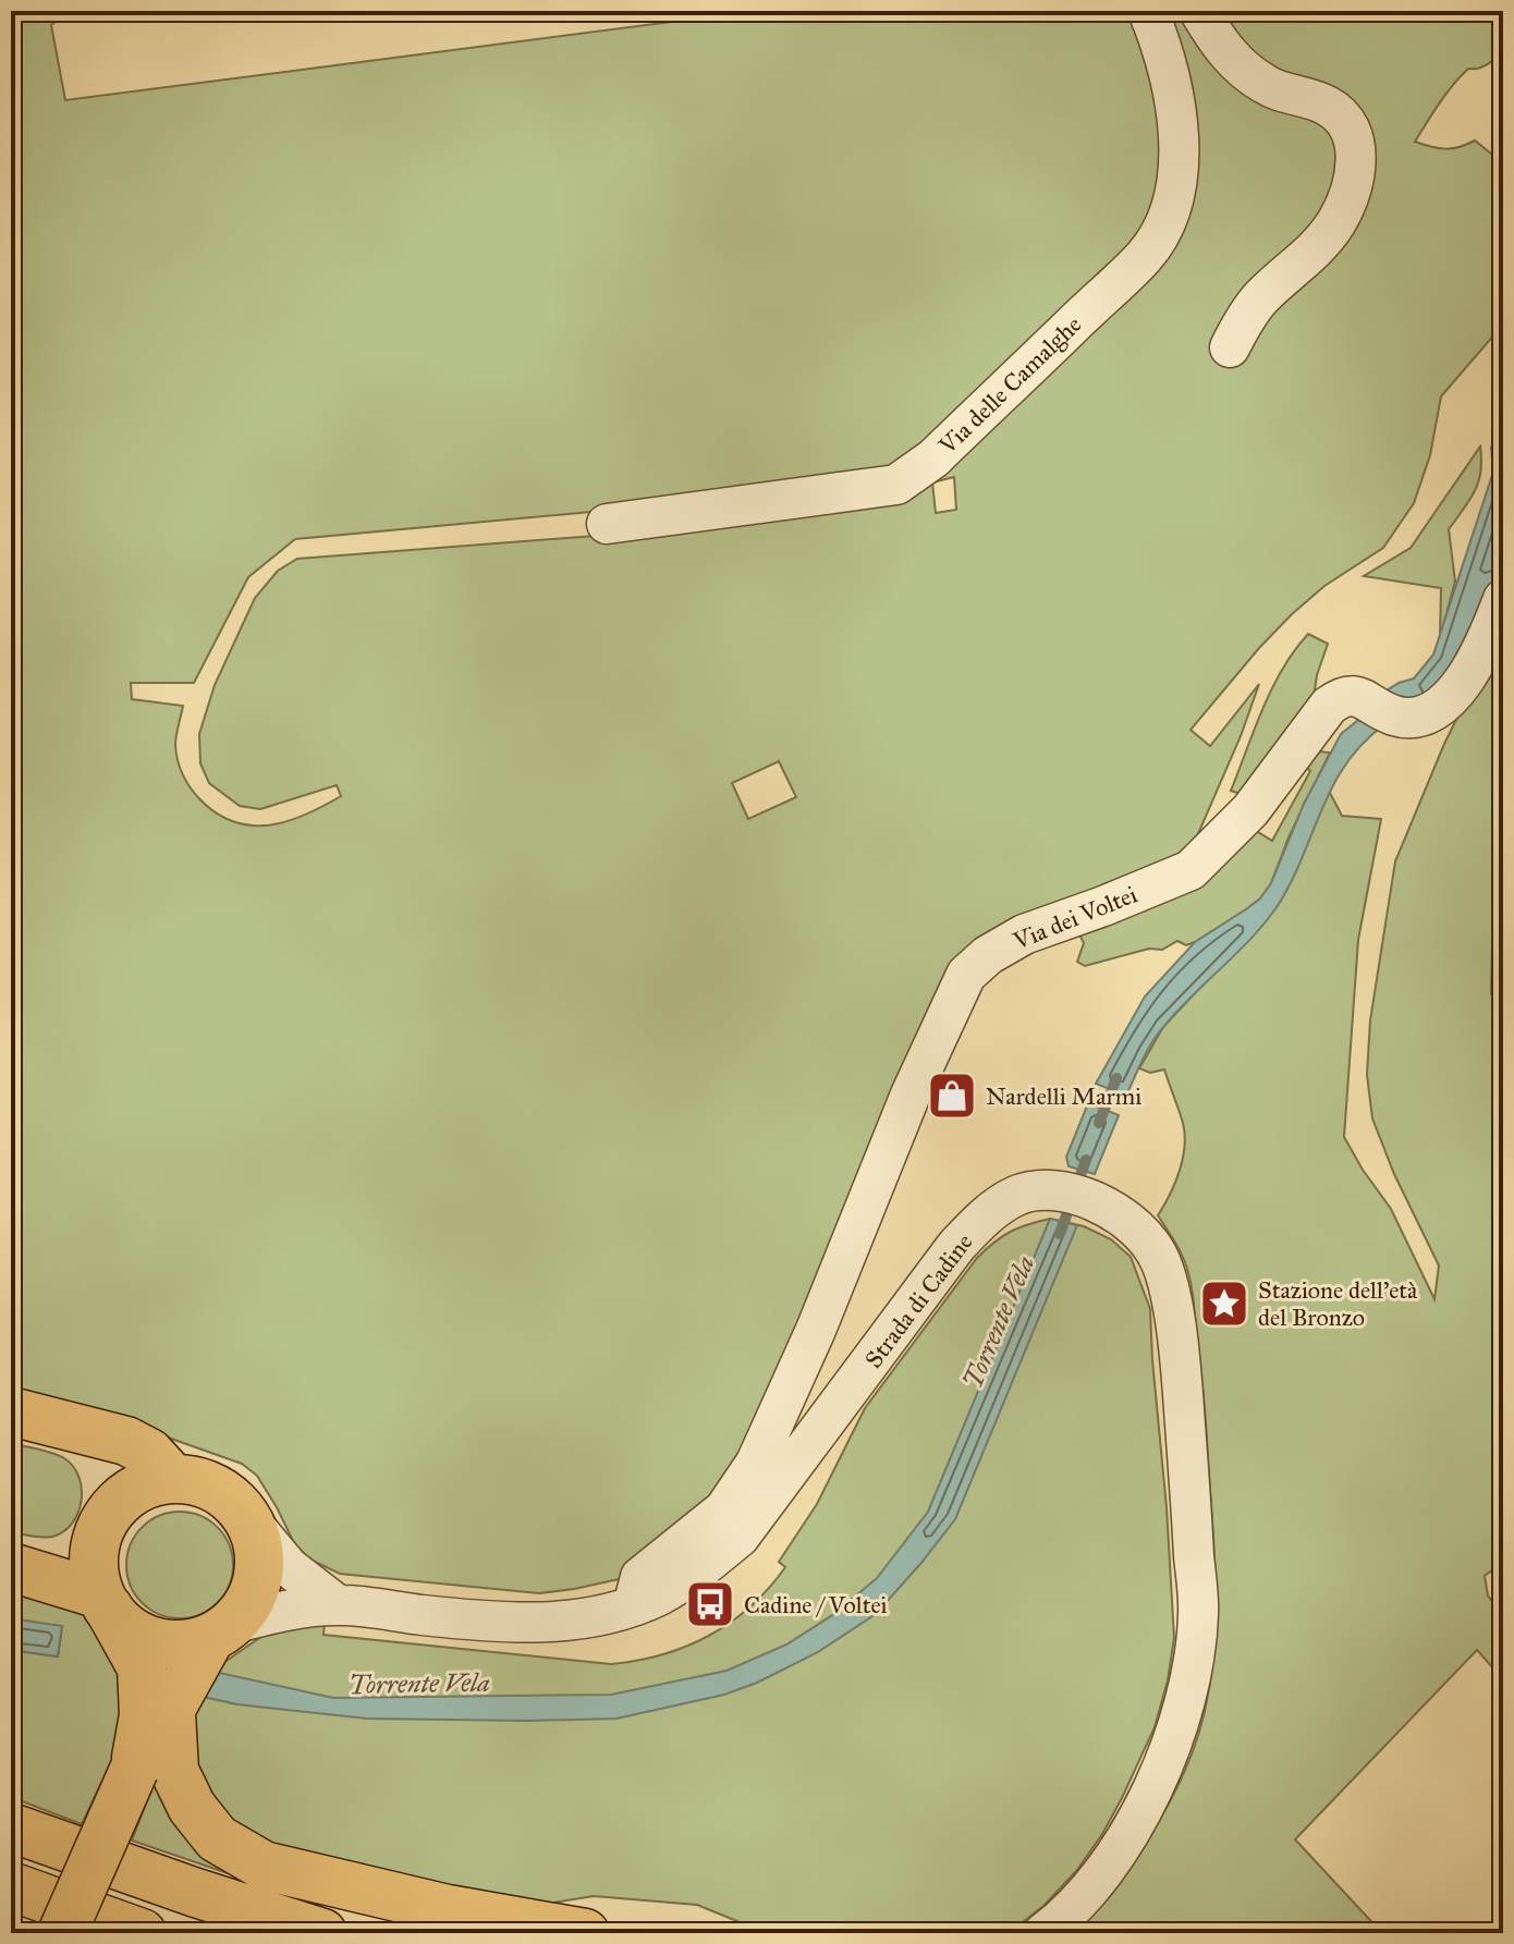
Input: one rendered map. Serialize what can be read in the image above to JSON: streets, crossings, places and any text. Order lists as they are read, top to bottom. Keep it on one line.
{"streets":{"street":["Via delle Camalghe","Via dei Voltei","Strada di Cadine"]},"crossings":[["Via dei Voltei","Strada di Cadine"]],"water":["Torrente Vela"],"places":{"shop":["Nardelli Marmi"],"place":["Stazione dell'età del Bronzo"],"bus stop":["Cadine / Voltei"]}}
